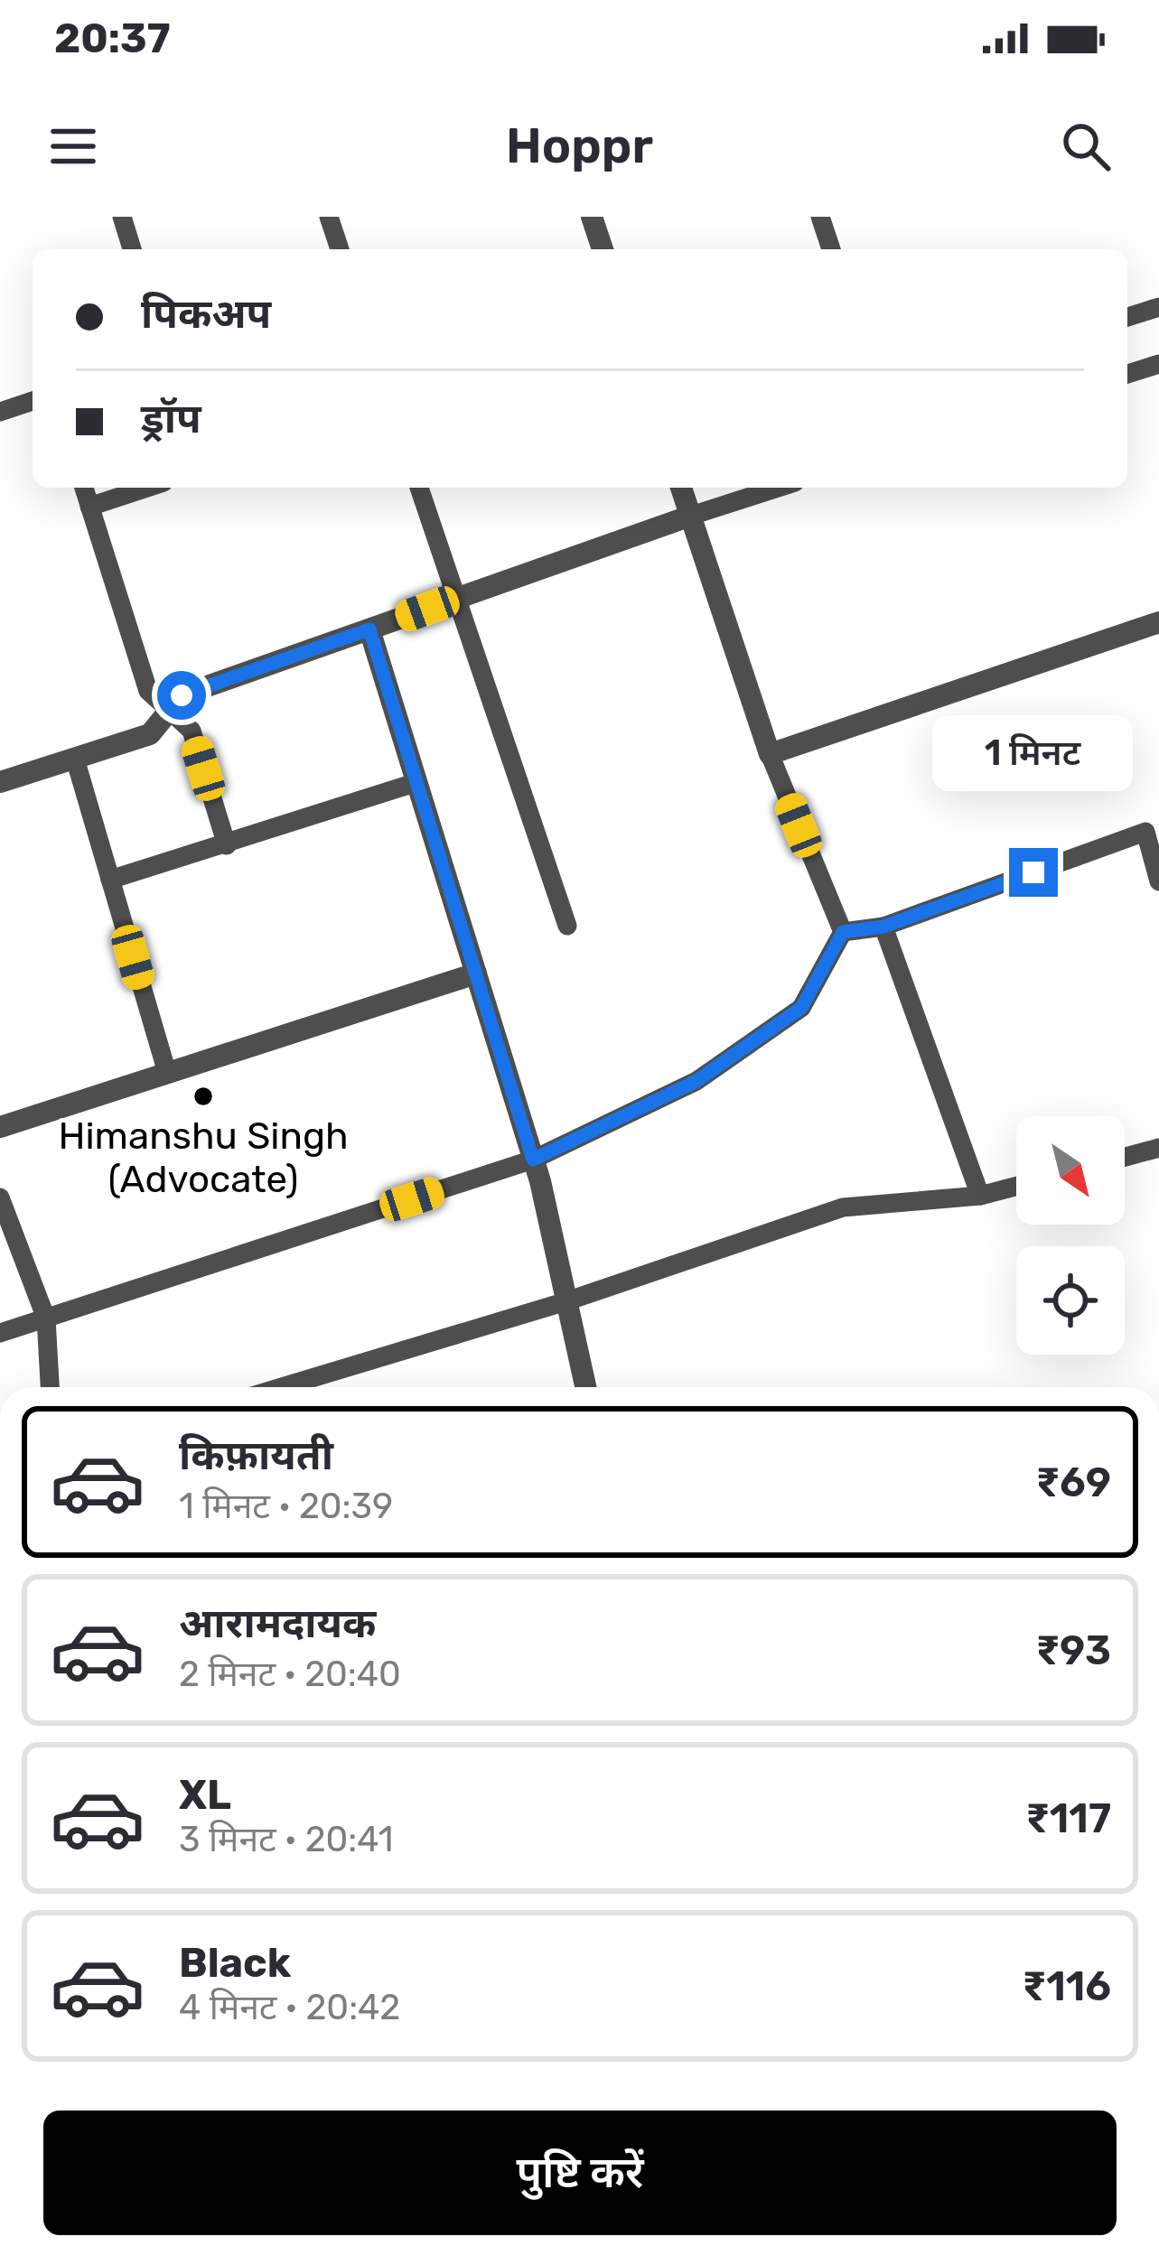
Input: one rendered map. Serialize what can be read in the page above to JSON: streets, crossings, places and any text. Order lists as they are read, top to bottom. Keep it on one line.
{"places":["Himanshu Singh (Advocate)"],"north":"bottom right","page":{"status":"20:37","header":"Hoppr","banner":["पिकअप","ड्रॉप"],"bubble":"1 मिनट","list":[{"name":"किफ़ायती","note":"1 मिनट · 20:39","value":"₹69"},{"name":"आरामदायक","note":"2 मिनट · 20:40","value":"₹93"},{"name":"XL","note":"3 मिनट · 20:41","value":"₹117"},{"name":"Black","note":"4 मिनट · 20:42","value":"₹116"}],"buttons":"पुष्टि करें"}}
